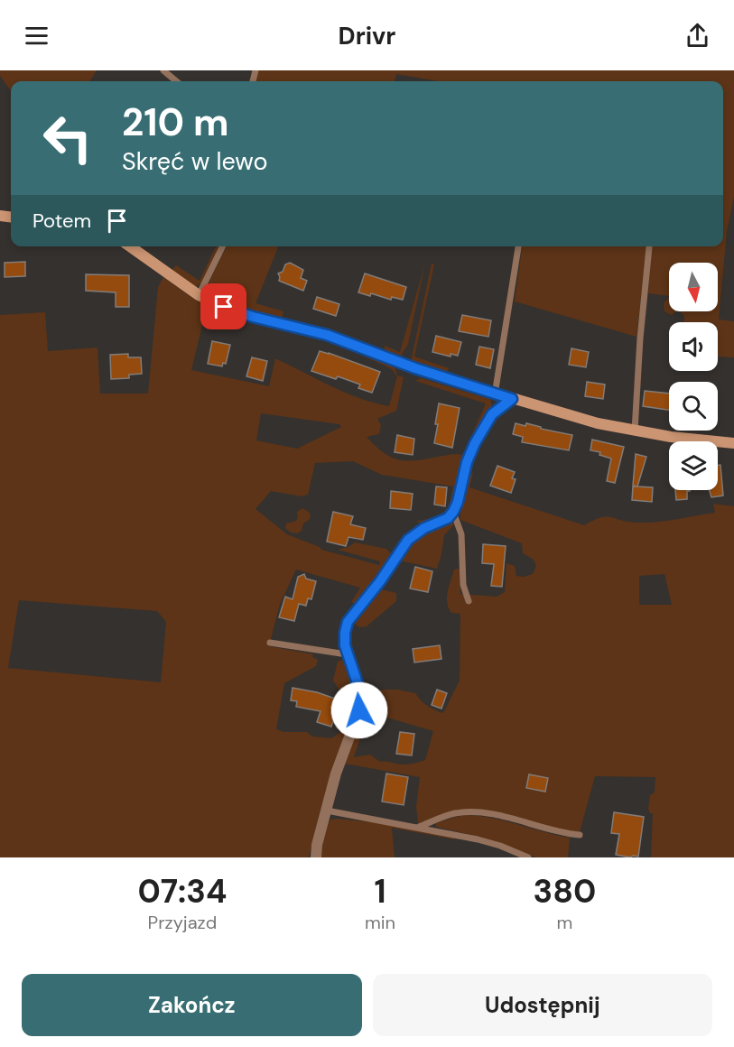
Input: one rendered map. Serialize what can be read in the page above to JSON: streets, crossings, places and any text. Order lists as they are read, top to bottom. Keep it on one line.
{"north":"bottom","page":{"header":"Drivr","turn":["210 m","Skręć w lewo"],"then":"Potem","eta":["07:34","Przyjazd","1","min","380","m"],"buttons":["Zakończ","Udostępnij"]}}
